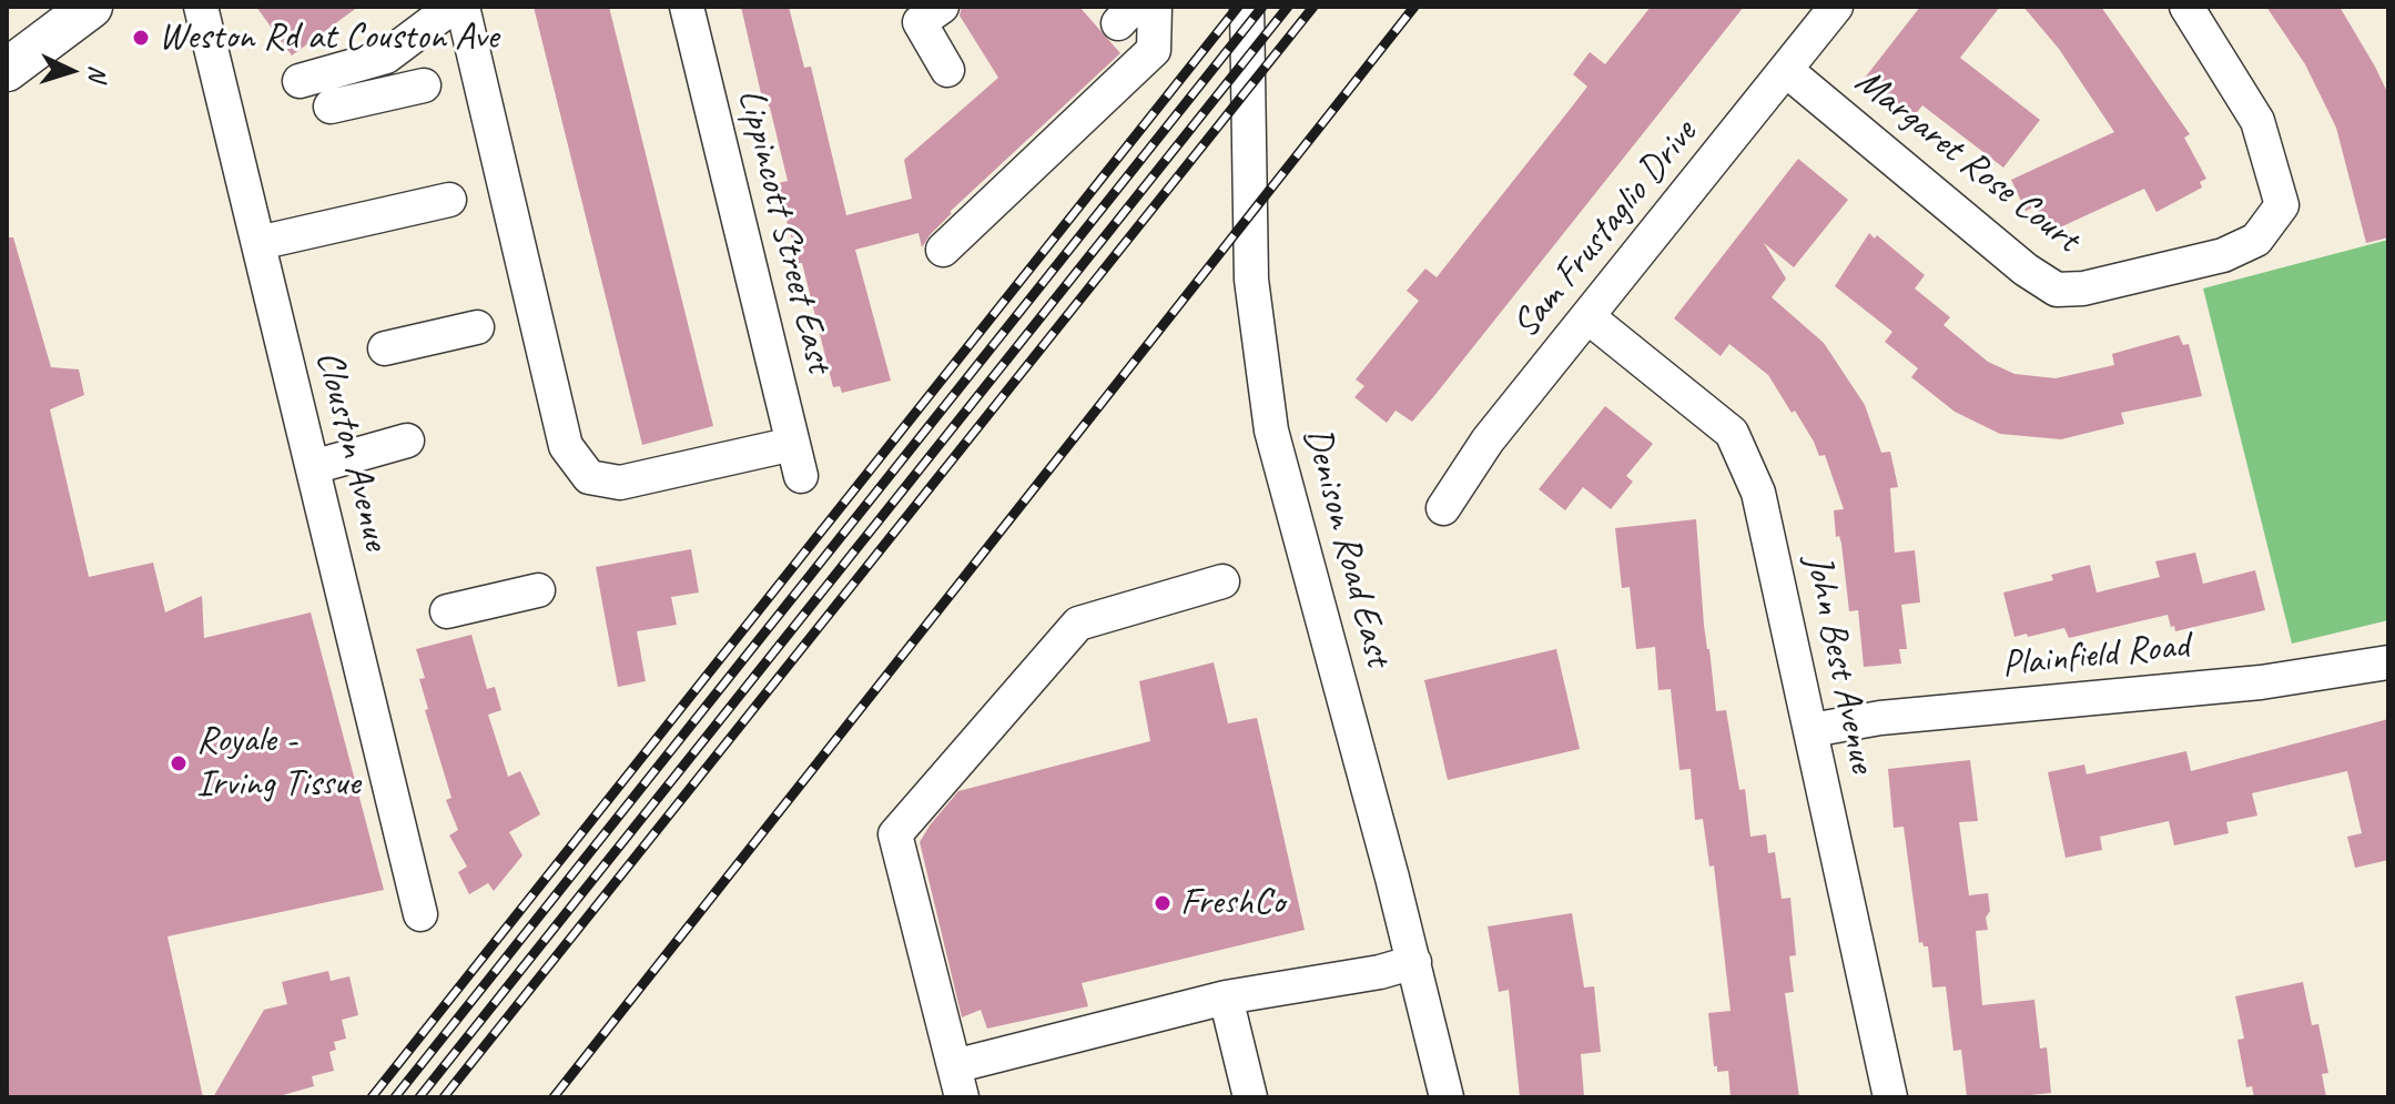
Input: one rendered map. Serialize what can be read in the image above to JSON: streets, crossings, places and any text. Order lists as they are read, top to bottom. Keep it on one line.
{"streets":{"street":["Margaret Rose Court","Sam Frustaglio Drive","Lippincott Street East","Clouston Avenue","Denison Road East","Plainfield Road","John Best Avenue"]},"crossings":[["Margaret Rose Court","Sam Frustaglio Drive"],["Sam Frustaglio Drive","John Best Avenue"],["Plainfield Road","John Best Avenue"]],"places":["Weston Rd at Couston Ave","Royale - Irving Tissue","FreshCo"],"north":"right"}
